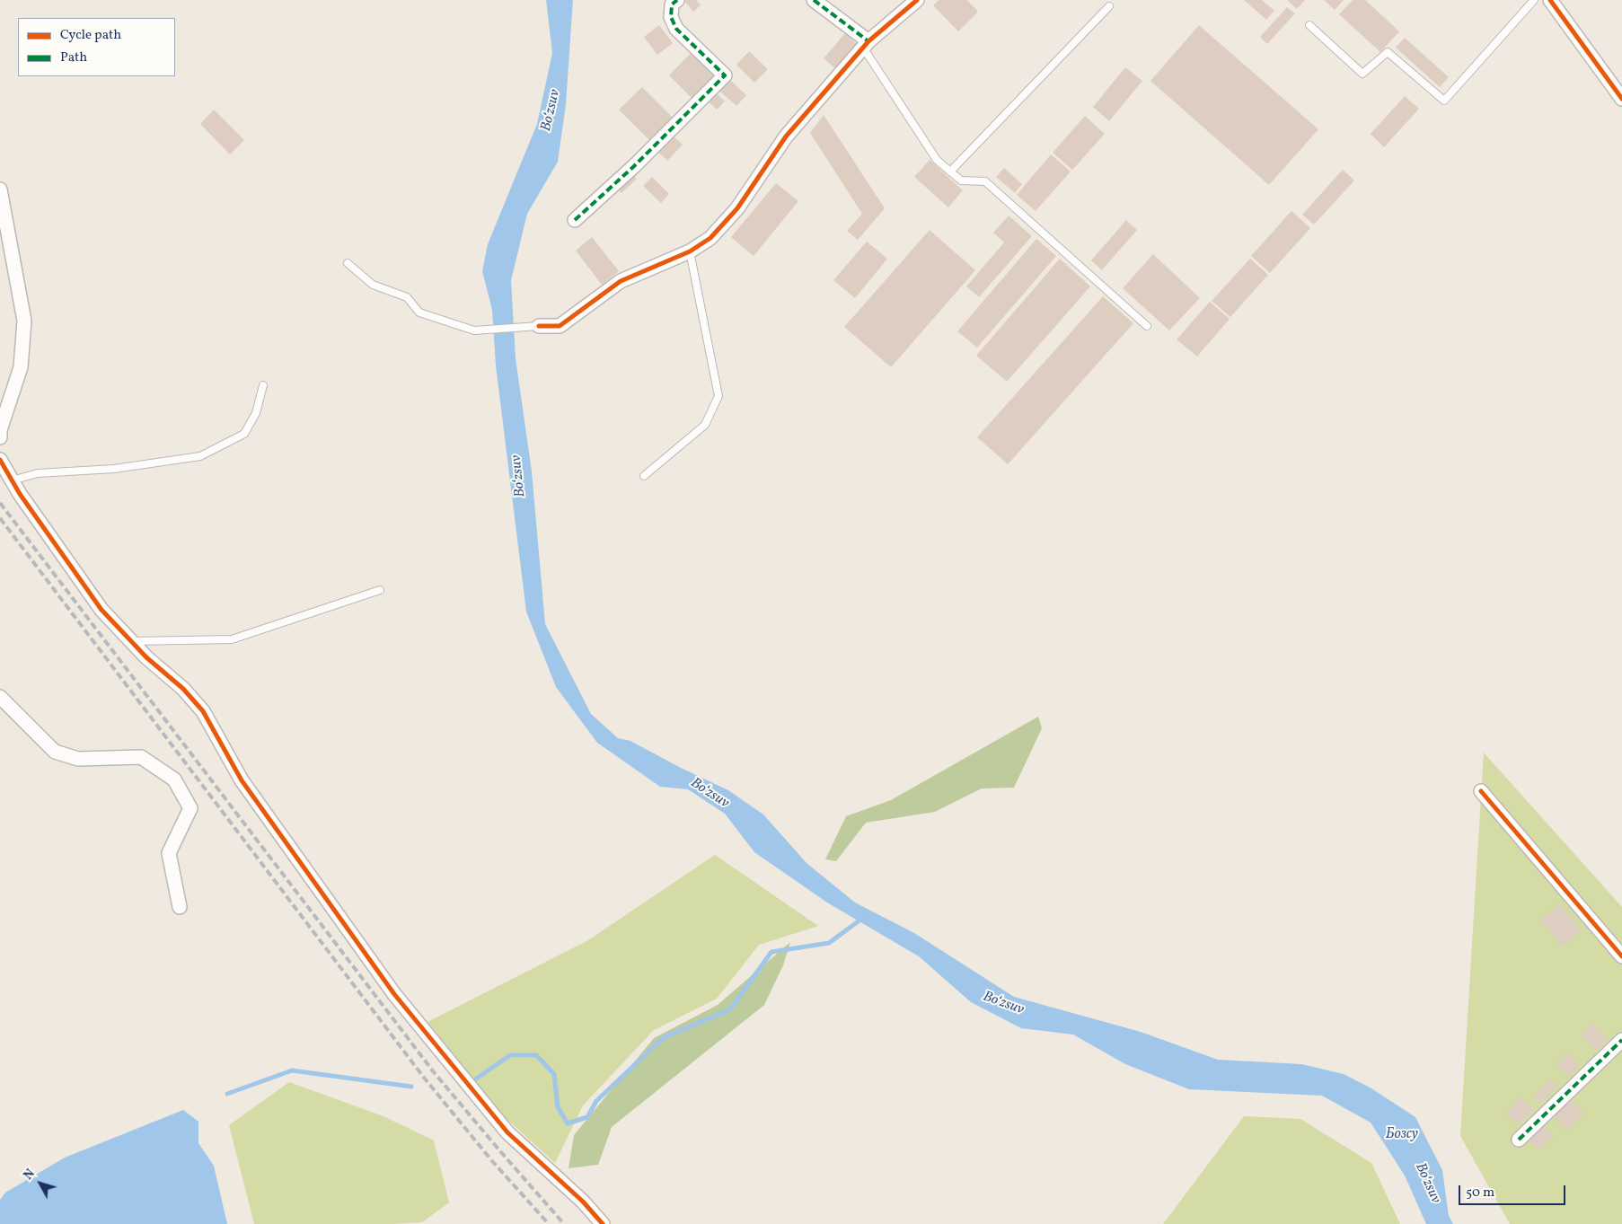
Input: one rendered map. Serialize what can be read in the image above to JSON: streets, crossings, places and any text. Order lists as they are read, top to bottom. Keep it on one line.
{"water":["Boʻzsuv","Бозсу"],"legend":["Cycle path","Path"],"scale_bar":"50 m","north":"top left"}
